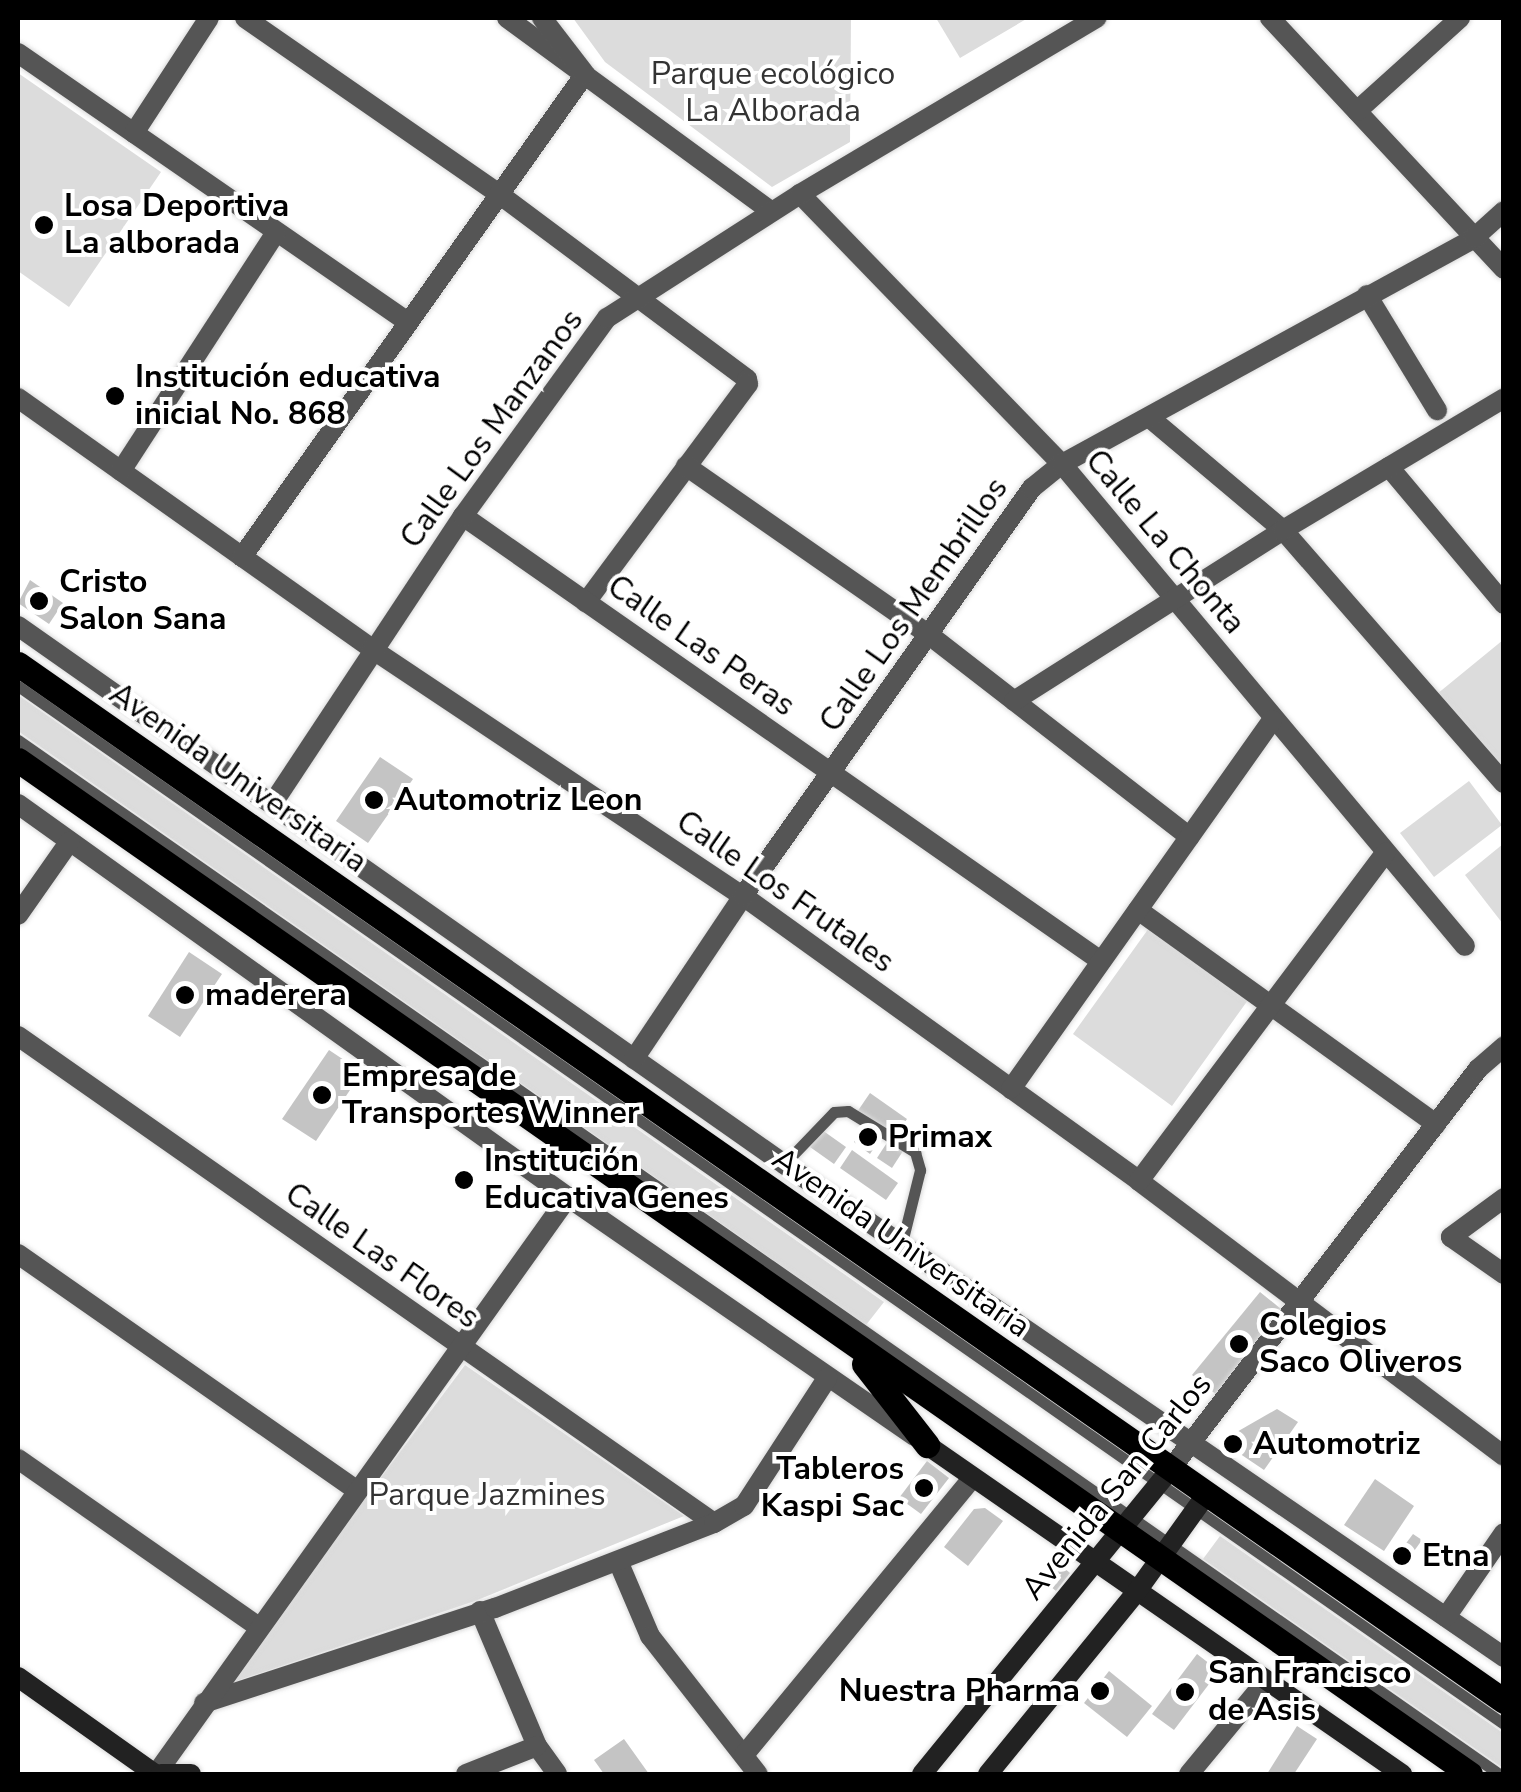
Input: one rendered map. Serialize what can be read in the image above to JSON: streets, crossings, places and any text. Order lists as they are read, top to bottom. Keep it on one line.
{"streets":{"main road":["Avenida Universitaria"],"street":["Calle Los Manzanos","Calle La Chonta","Calle Los Membrillos","Calle Las Peras","Calle Los Frutales","Calle Las Flores","Avenida San Carlos"]},"crossings":[["Calle Los Manzanos","Calle La Chonta"],["Calle Los Manzanos","Calle Las Peras"],["Calle Los Manzanos","Avenida Universitaria"],["Calle Los Manzanos","Calle Los Frutales"],["Calle La Chonta","Calle Los Membrillos"],["Calle Los Membrillos","Calle Las Peras"],["Calle Los Membrillos","Avenida Universitaria"],["Calle Los Membrillos","Calle Los Frutales"],["Avenida Universitaria","Avenida San Carlos"],["Calle Los Frutales","Avenida San Carlos"]],"parks":["Parque ecológico La Alborada","Parque Jazmines"],"places":["Losa Deportiva La alborada","Institución educativa inicial No. 868","Cristo Salon Sana","Automotriz Leon","maderera","Empresa de Transportes Winner","Primax","Institución Educativa Genes","Colegios Saco Oliveros","Automotriz","Tableros Kaspi Sac","Etna","Nuestra Pharma","San Francisco de Asis"]}
